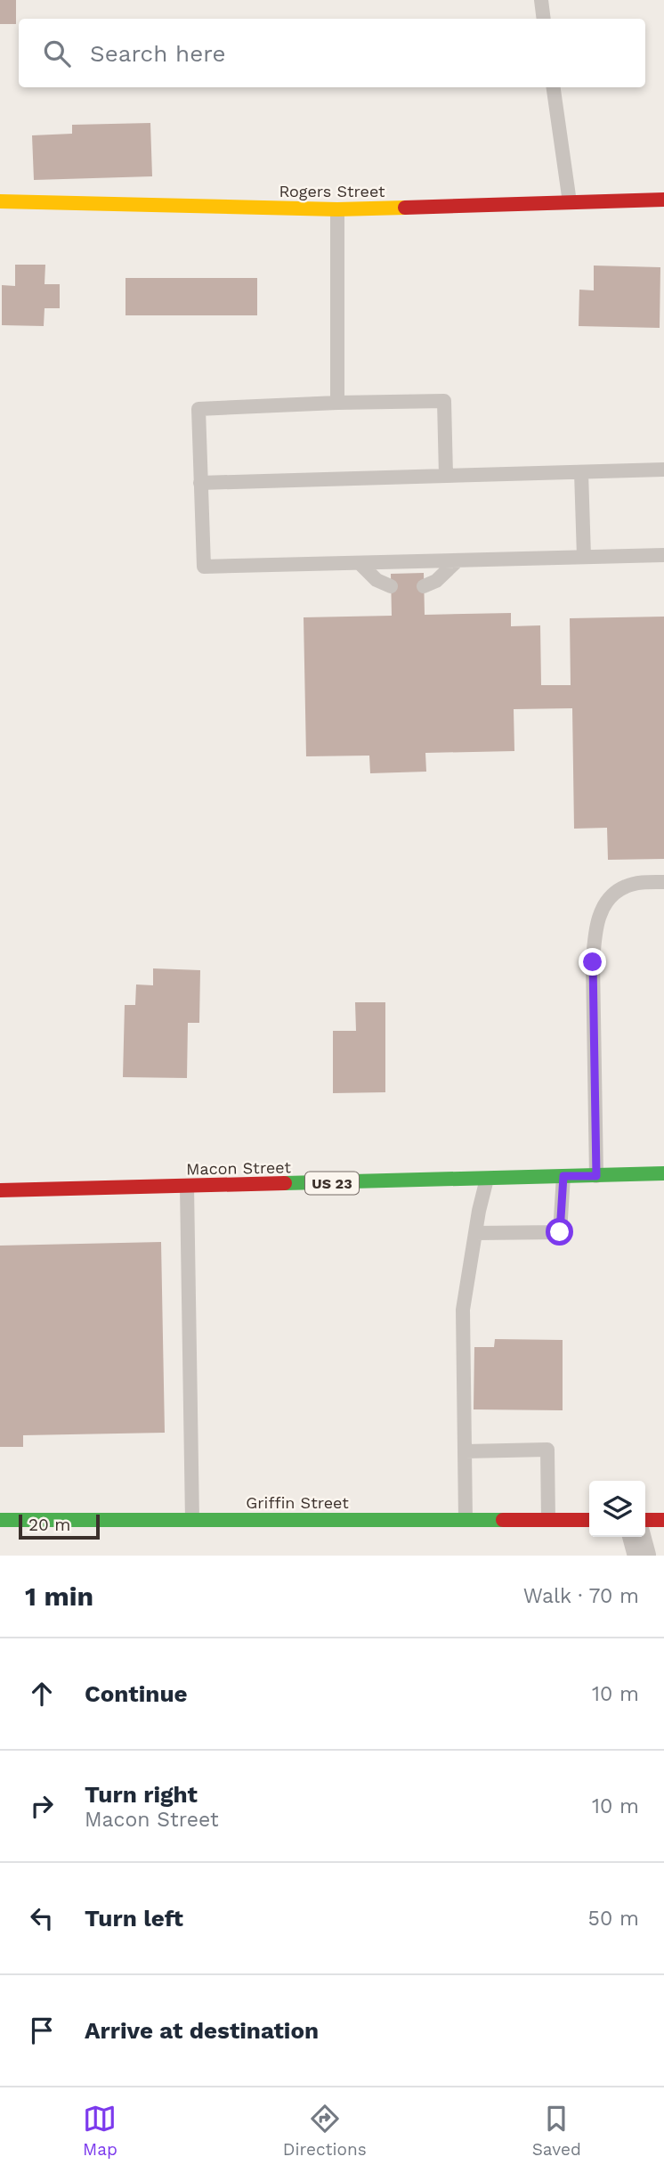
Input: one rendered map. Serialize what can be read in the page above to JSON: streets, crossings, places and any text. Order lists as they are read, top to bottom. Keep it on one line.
{"streets":{"main road":["Rogers Street","Macon Street","US 23","Griffin Street"]},"scale_bar":"20 m","page":{"search":"Search here","scale":"20 m","heading":["1 min","Walk · 70 m"],"list":[["Continue","10 m"],["Turn right","Macon Street","10 m"],["Turn left","50 m"],"Arrive at destination"],"nav":["Map","Directions","Saved"]}}
